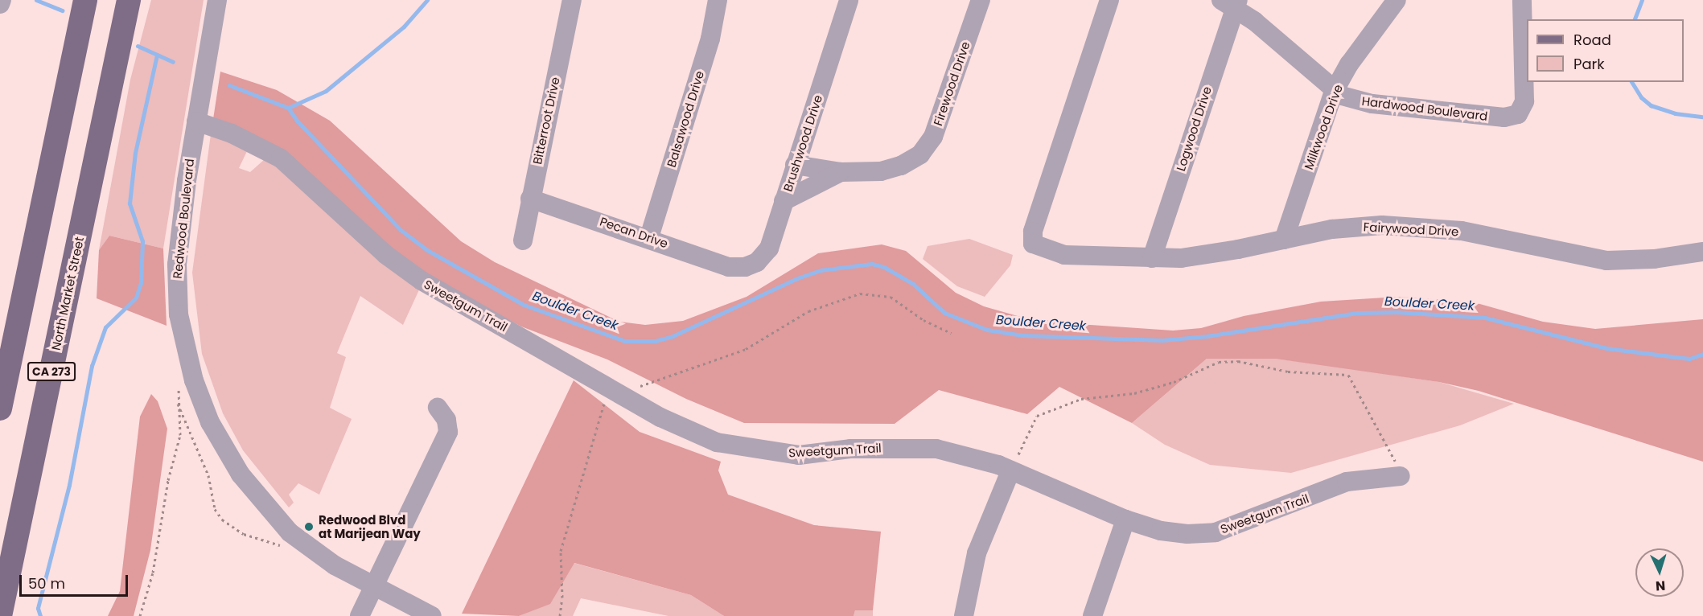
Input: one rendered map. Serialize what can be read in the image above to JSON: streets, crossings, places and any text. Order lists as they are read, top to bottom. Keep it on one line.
{"streets":{"main road":["North Market Street","CA 273"],"street":["Firewood Drive","Hardwood Boulevard","Balsawood Drive","Bitterroot Drive","Milkwood Drive","Logwood Drive","Brushwood Drive","Redwood Boulevard","Fairywood Drive","Pecan Drive","Sweetgum Trail"]},"crossings":[["Hardwood Boulevard","Milkwood Drive"],["Hardwood Boulevard","Logwood Drive"],["Balsawood Drive","Pecan Drive"],["Bitterroot Drive","Pecan Drive"],["Milkwood Drive","Fairywood Drive"],["Logwood Drive","Fairywood Drive"],["Brushwood Drive","Pecan Drive"],["Redwood Boulevard","Sweetgum Trail"]],"water":["Boulder Creek"],"places":["Redwood Blvd at Marijean Way"],"legend":["Road","Park"],"scale_bar":"50 m","north":"bottom"}
